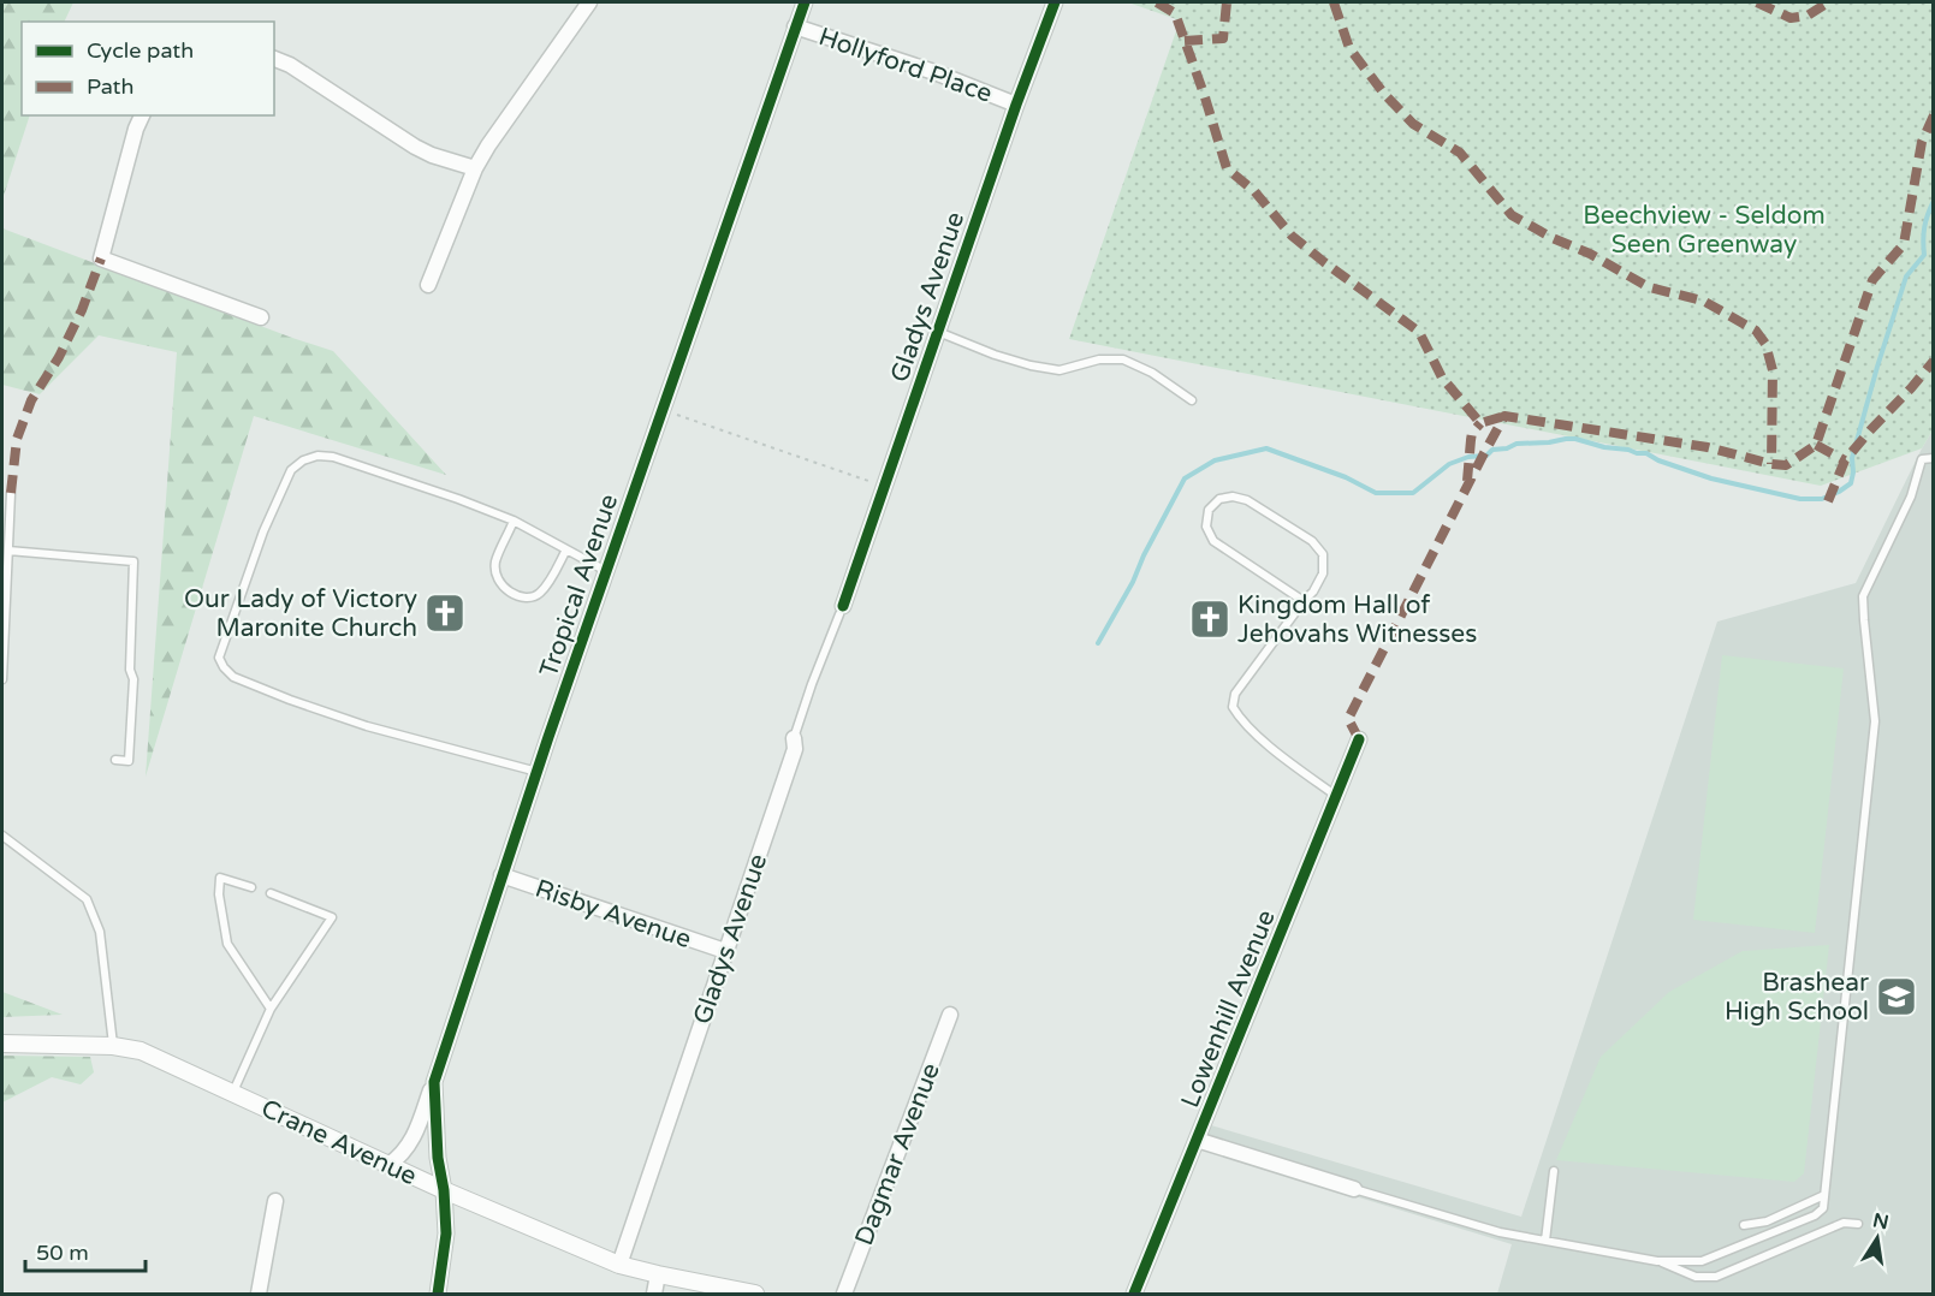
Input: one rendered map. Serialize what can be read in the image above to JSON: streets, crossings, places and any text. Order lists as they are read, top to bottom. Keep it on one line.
{"streets":{"street":["Hollyford Place","Gladys Avenue","Tropical Avenue","Risby Avenue","Lowenhill Avenue","Crane Avenue","Dagmar Avenue"]},"crossings":[["Hollyford Place","Gladys Avenue"],["Hollyford Place","Tropical Avenue"],["Gladys Avenue","Risby Avenue"],["Gladys Avenue","Crane Avenue"],["Tropical Avenue","Risby Avenue"],["Tropical Avenue","Crane Avenue"]],"parks":["Beechview - Seldom Seen Greenway"],"places":{"church":["Our Lady of Victory Maronite Church","Kingdom Hall of Jehovahs Witnesses"],"school or university":["Brashear High School"]},"legend":["Cycle path","Path"],"scale_bar":"50 m","north":"top"}
